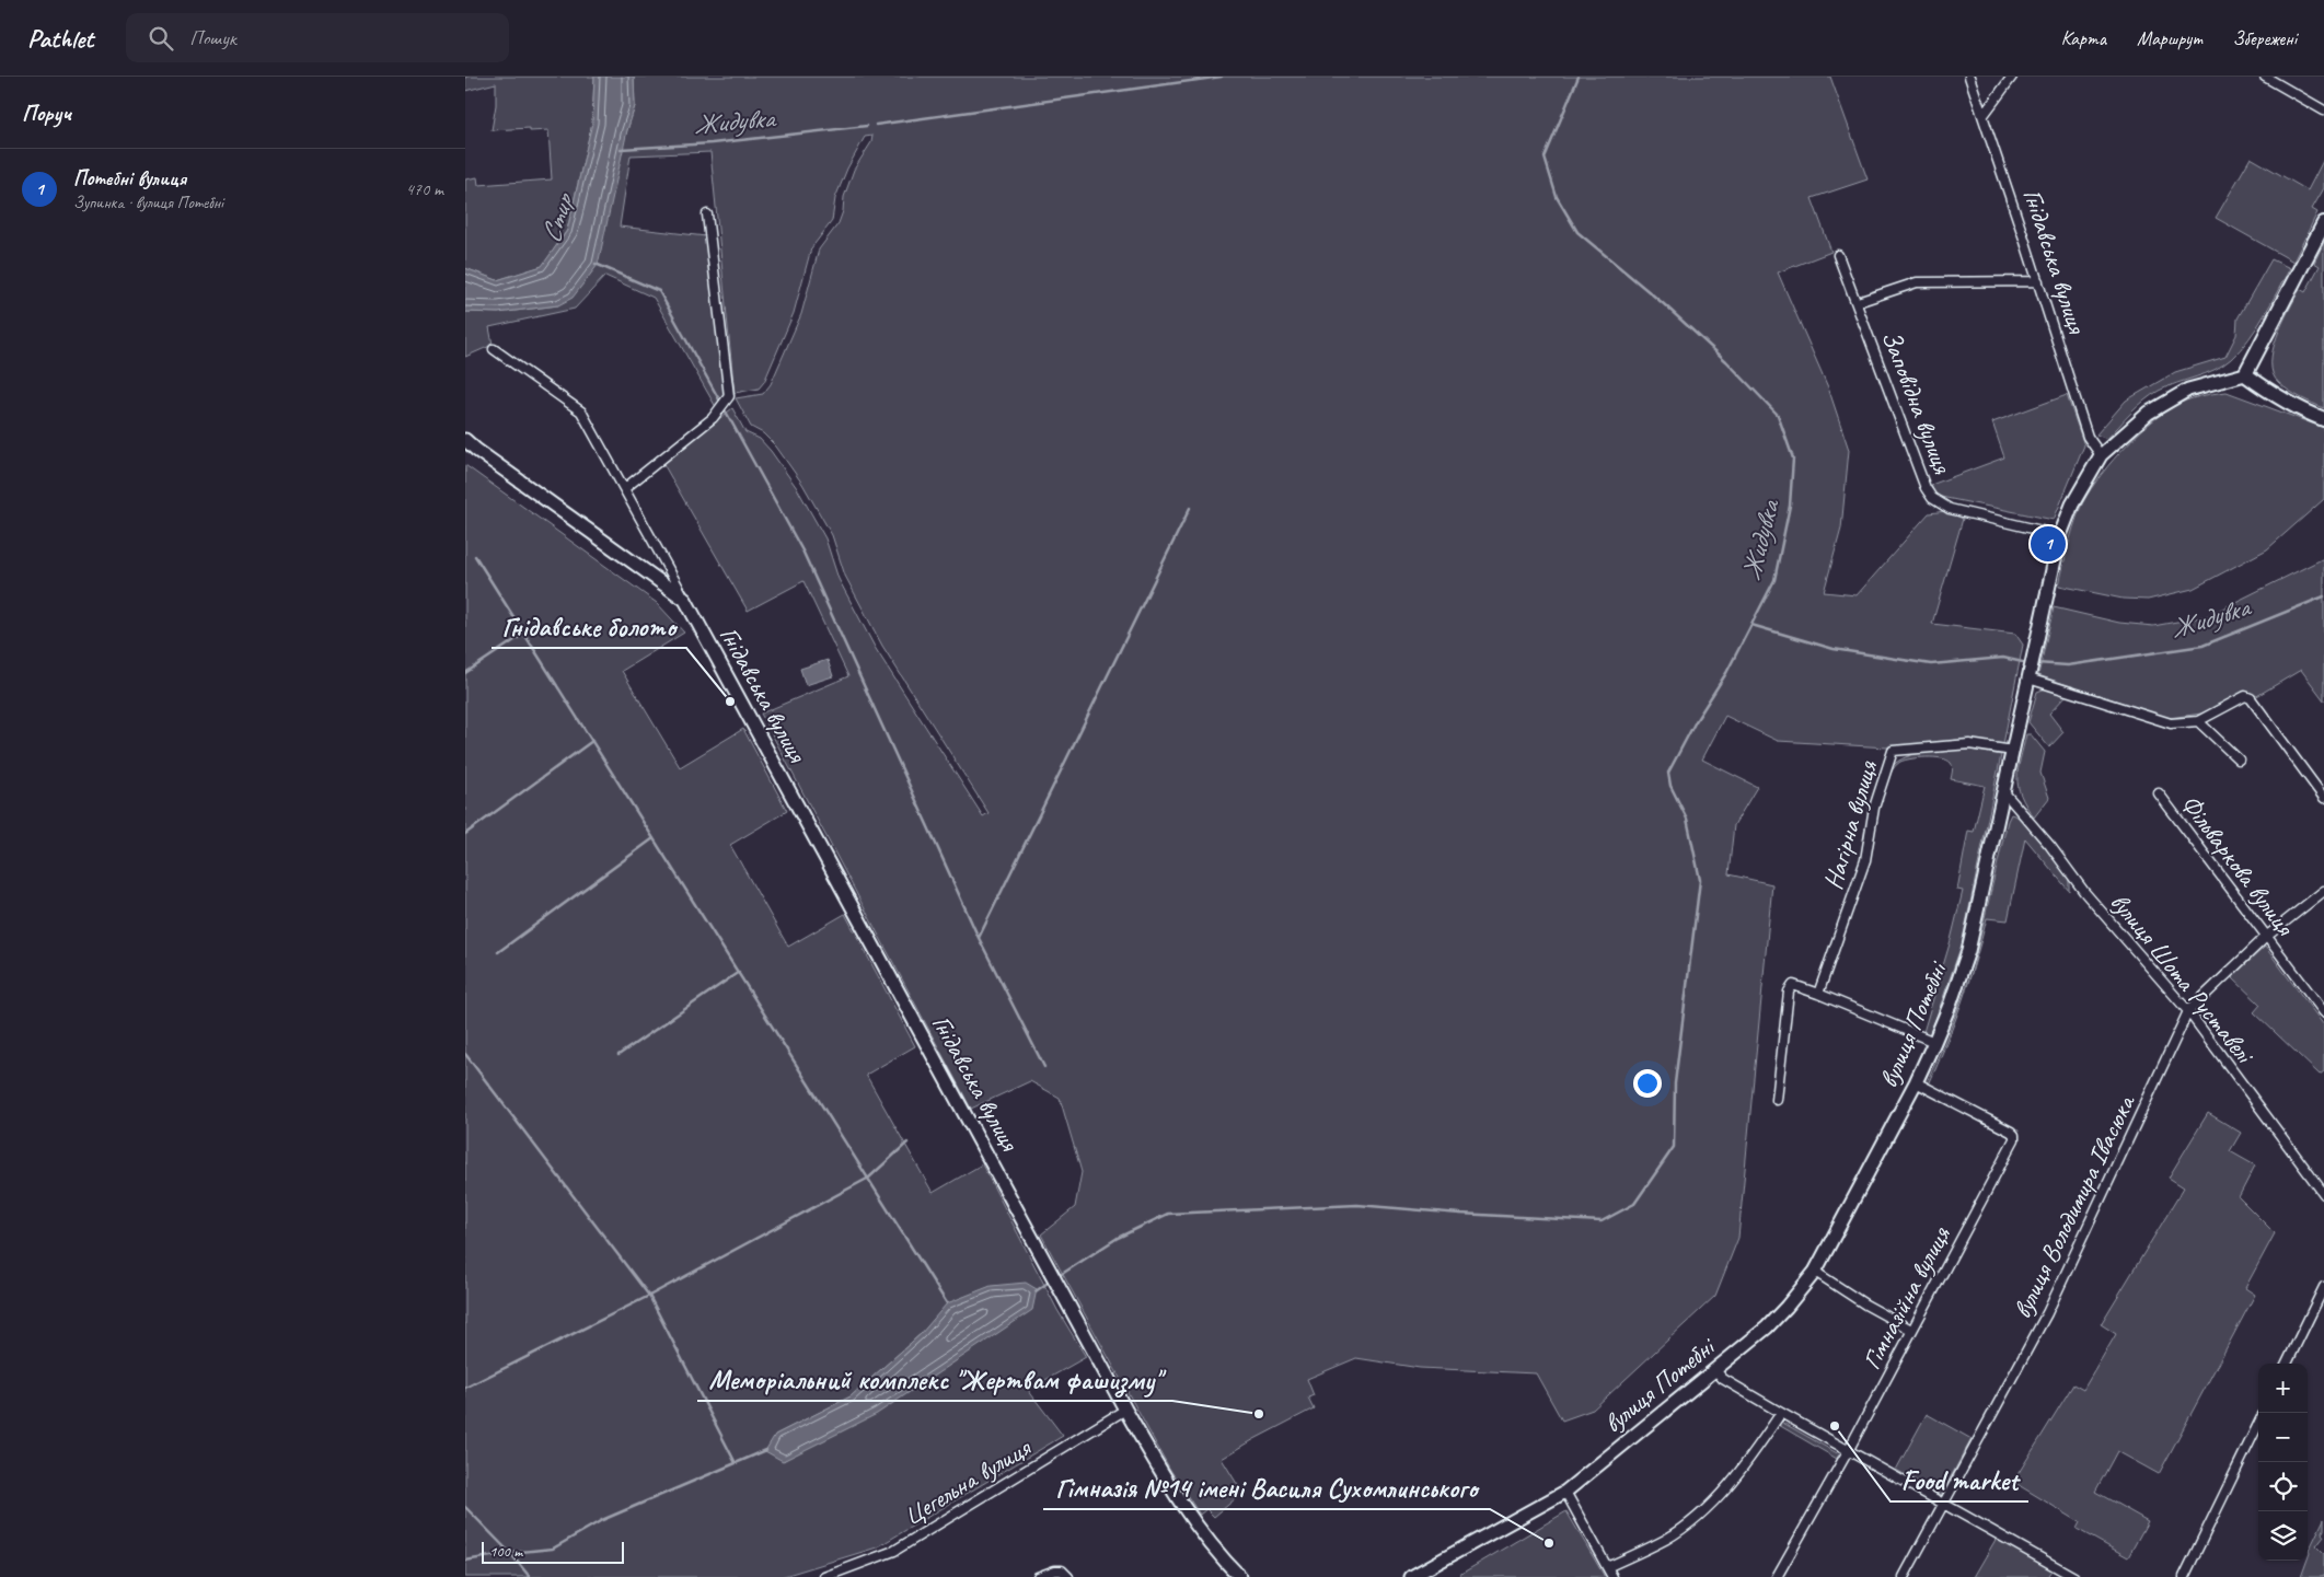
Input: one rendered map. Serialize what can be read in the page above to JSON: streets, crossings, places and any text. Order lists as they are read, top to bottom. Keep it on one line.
{"streets":{"street":["Гнідавська вулиця","Заповідна вулиця","Нагірна вулиця","Фільваркова вулиця","вулиця Шота Руставелі","вулиця Потебні","вулиця Володимира Івасюка","Гімназійна вулиця","Цегельна вулиця"]},"crossings":[["Гнідавська вулиця","вулиця Потебні"],["Гнідавська вулиця","Цегельна вулиця"],["Заповідна вулиця","вулиця Потебні"],["Нагірна вулиця","вулиця Потебні"],["Фільваркова вулиця","вулиця Володимира Івасюка"],["вулиця Шота Руставелі","вулиця Потебні"],["вулиця Шота Руставелі","вулиця Володимира Івасюка"],["вулиця Потебні","Гімназійна вулиця"]],"water":["Жидувка","Стир"],"places":["Гнідавське болото","Меморіальний комплекс \"Жертвам фашизму\"","Food market","Гімназія №14 імені Василя Сухомлинського"],"scale_bar":"100 m","page":{"header":"Pathlet","search":"Пошук","nav":["Карта","Маршрут","Збережені"],"heading":"Поруч","list":[{"mark":"1","name":"Потебні вулиця","note":"Зупинка · вулиця Потебні","value":"470 m"}],"pins":"1","map_buttons":["+","−"],"scale":"100 m"}}
